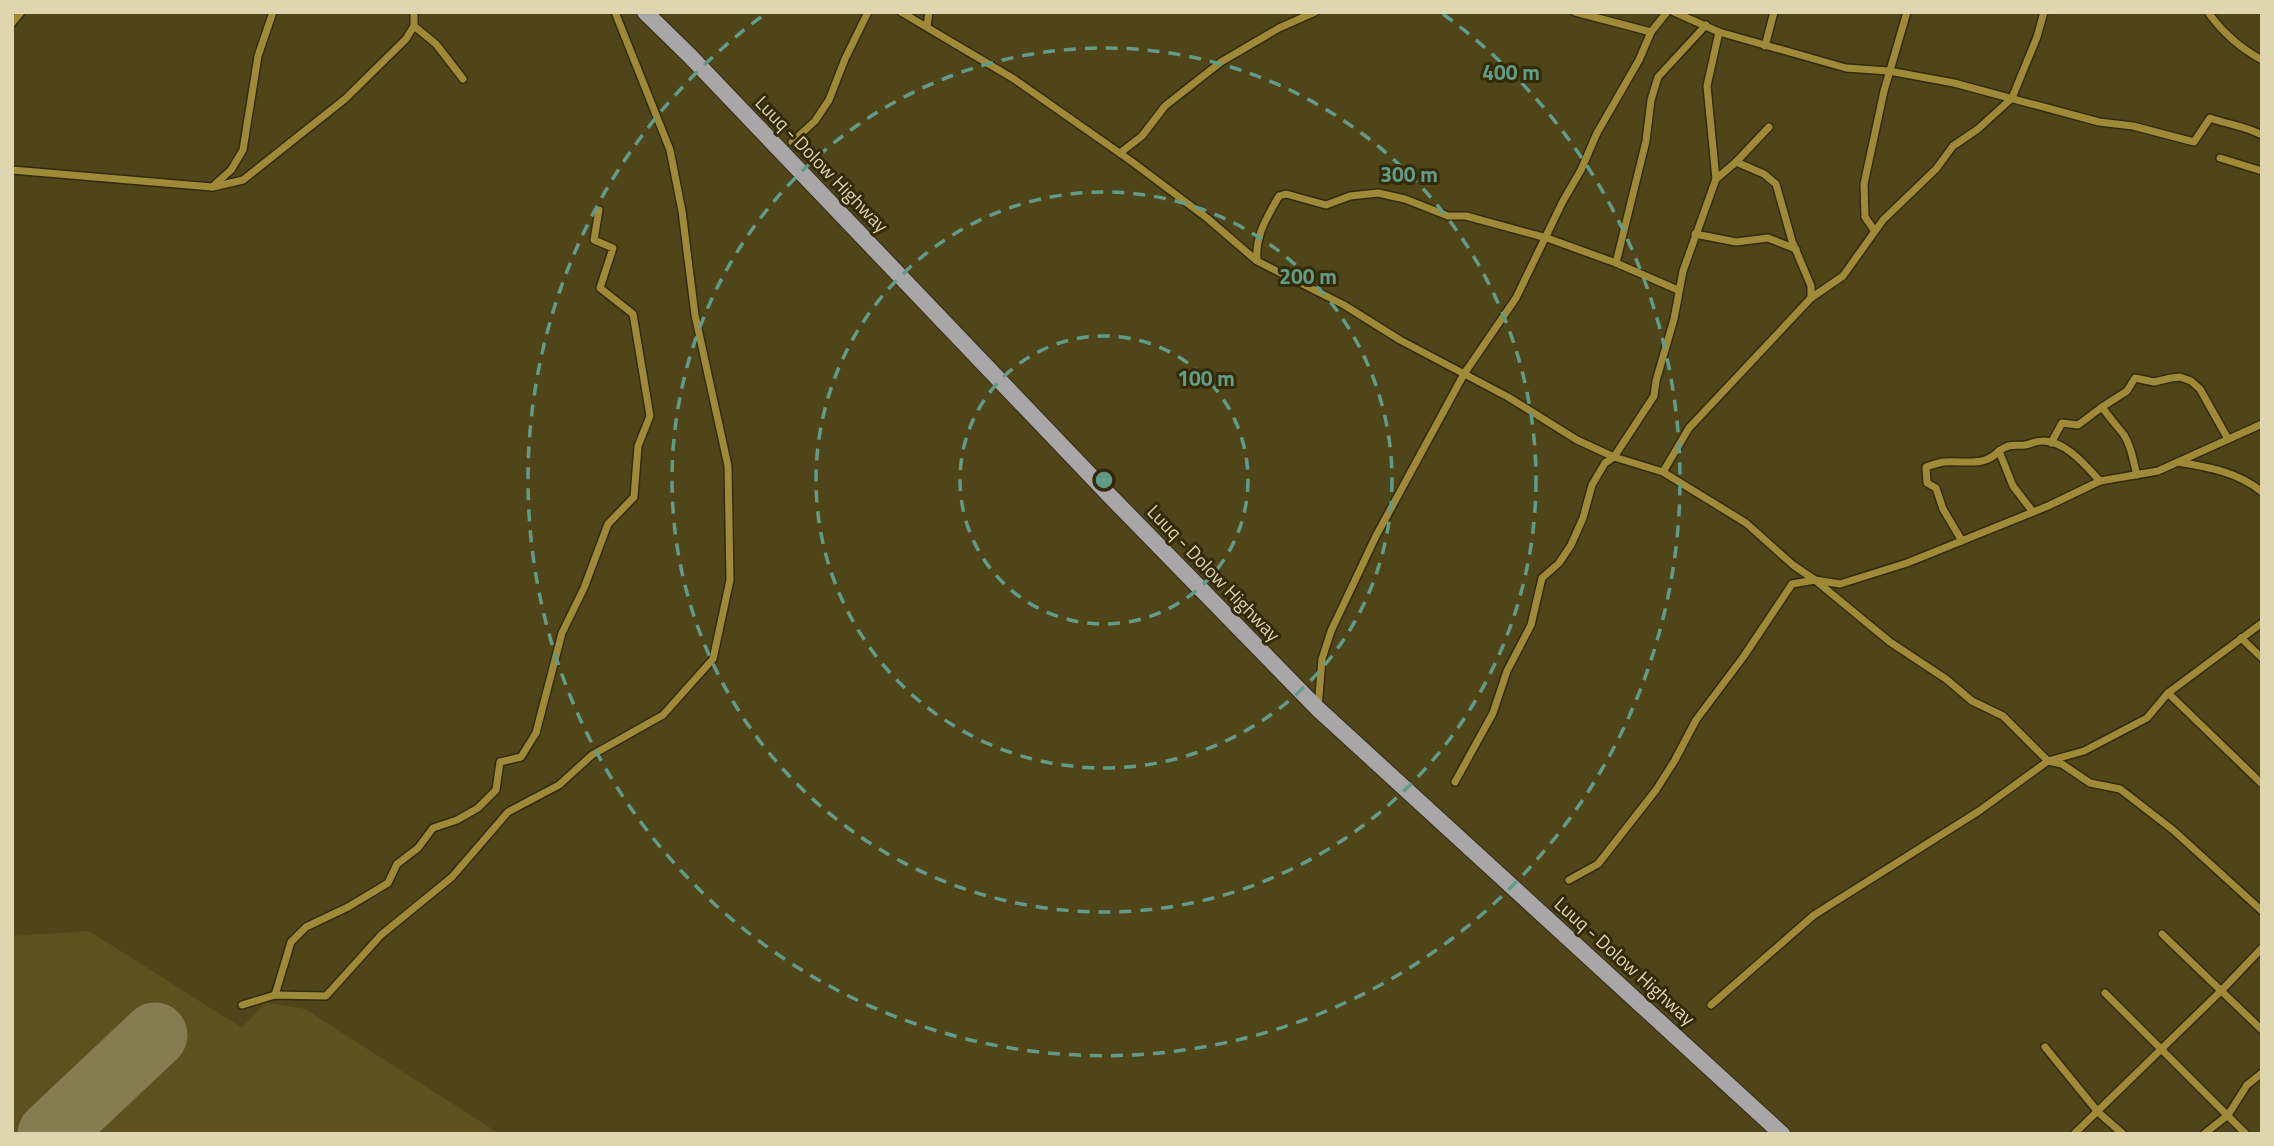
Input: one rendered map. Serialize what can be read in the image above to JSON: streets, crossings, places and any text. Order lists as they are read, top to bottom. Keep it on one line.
{"streets":{"main road":["Luuq - Dolow Highway"]},"rings":["400 m","300 m","200 m","100 m"]}
